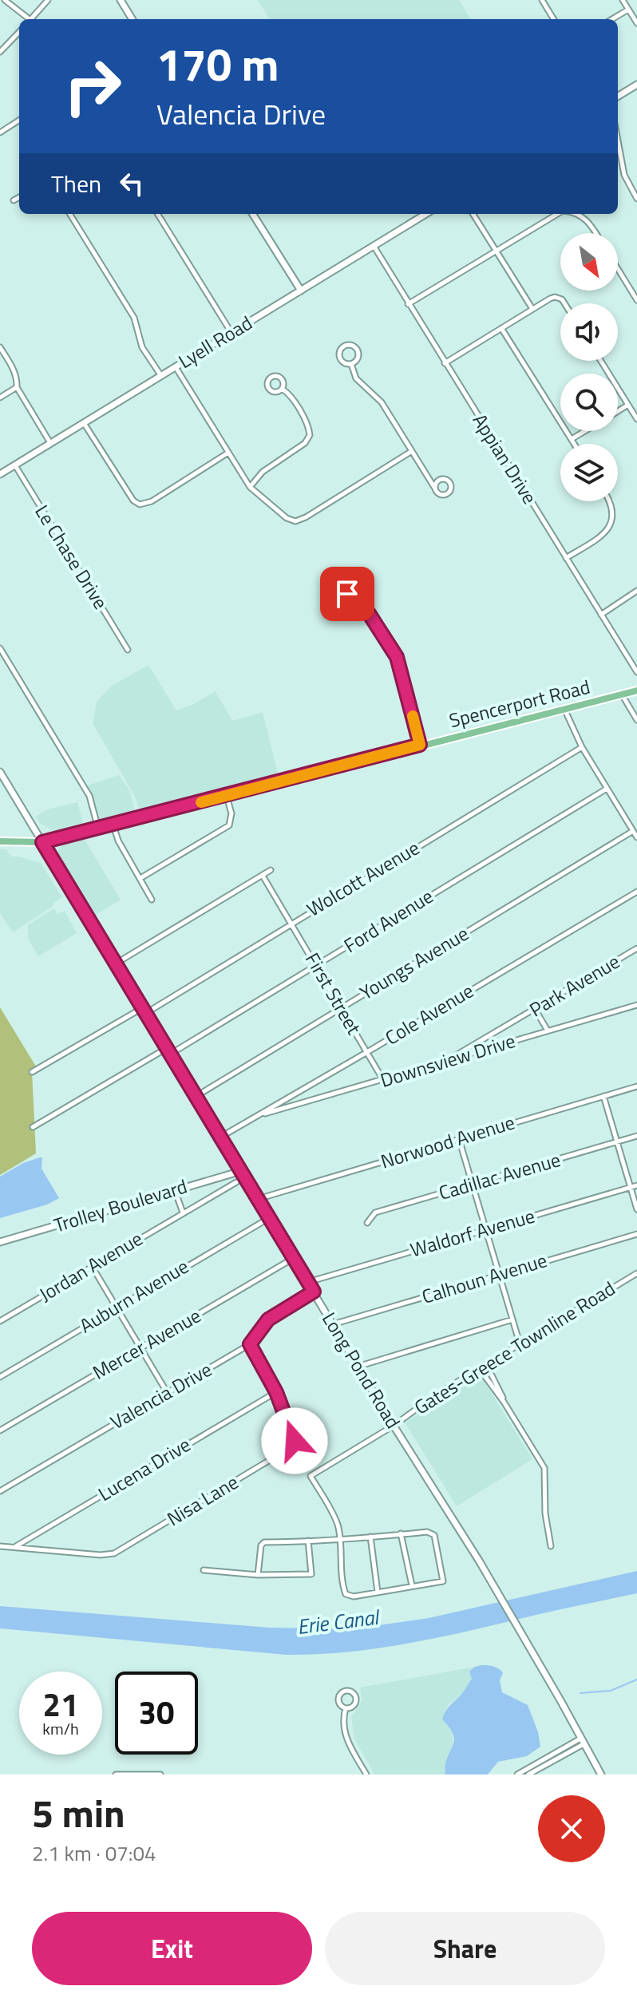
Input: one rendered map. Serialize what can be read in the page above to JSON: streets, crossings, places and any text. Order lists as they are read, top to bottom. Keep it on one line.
{"streets":{"main road":["Lyell Road","Spencerport Road","Trolley Boulevard","Long Pond Road"],"street":["Appian Drive","Le Chase Drive","Wolcott Avenue","Ford Avenue","Youngs Avenue","Park Avenue","First Street","Cole Avenue","Downsview Drive","Norwood Avenue","Cadillac Avenue","Waldorf Avenue","Jordan Avenue","Calhoun Avenue","Auburn Avenue","Mercer Avenue","Gates-Greece Townline Road","Valencia Drive","Lucena Drive","Nisa Lane"]},"crossings":[["Lyell Road","Appian Drive"],["Lyell Road","Le Chase Drive"],["Spencerport Road","Long Pond Road"],["Wolcott Avenue","First Street"],["Wolcott Avenue","Long Pond Road"],["Ford Avenue","First Street"],["Ford Avenue","Long Pond Road"],["Youngs Avenue","First Street"],["Youngs Avenue","Long Pond Road"],["Park Avenue","Downsview Drive"],["First Street","Cole Avenue"],["First Street","Downsview Drive"],["Cole Avenue","Downsview Drive"],["Cole Avenue","Long Pond Road"],["Norwood Avenue","Long Pond Road"],["Trolley Boulevard","Long Pond Road"],["Waldorf Avenue","Long Pond Road"],["Calhoun Avenue","Long Pond Road"],["Auburn Avenue","Long Pond Road"],["Mercer Avenue","Long Pond Road"],["Gates-Greece Townline Road","Long Pond Road"],["Long Pond Road","Valencia Drive"],["Valencia Drive","Nisa Lane"],["Lucena Drive","Nisa Lane"]],"water":["Erie Canal"],"north":"bottom right","page":{"turn":["170 m","Valencia Drive"],"then":"Then","speed":"21 km/h","limit":"30","heading":["5 min","2.1 km · 07:04"],"buttons":["Exit","Share"]}}
